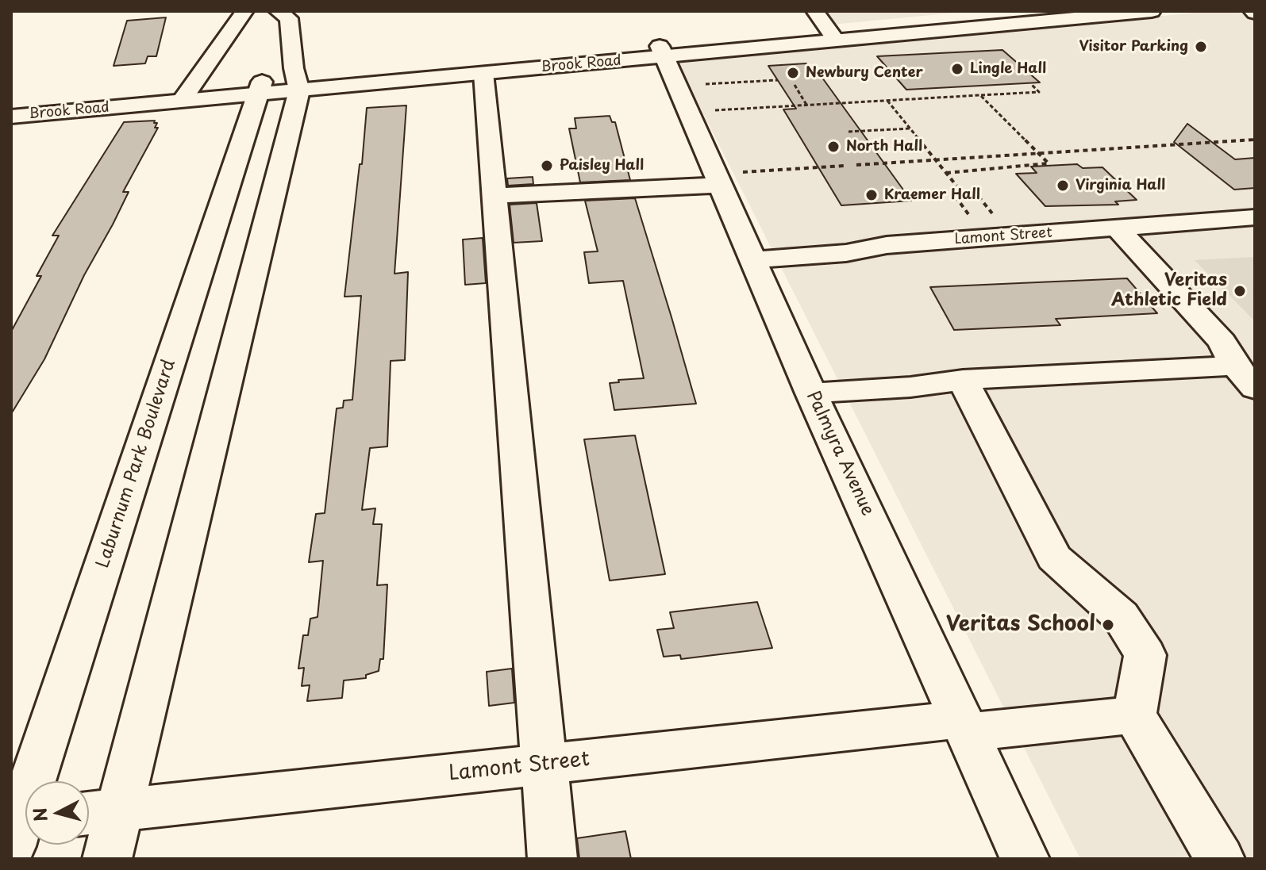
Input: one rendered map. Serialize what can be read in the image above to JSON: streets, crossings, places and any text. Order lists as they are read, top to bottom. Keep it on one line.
{"streets":{"main road":["Brook Road"],"street":["Lamont Street","Palmyra Avenue","Laburnum Park Boulevard"]},"crossings":[["Brook Road","Palmyra Avenue"],["Brook Road","Laburnum Park Boulevard"],["Lamont Street","Palmyra Avenue"]],"places":["Visitor Parking","Lingle Hall","Newbury Center","North Hall","Paisley Hall","Virginia Hall","Kraemer Hall","Veritas Athletic Field","Veritas School"],"north":"left"}
